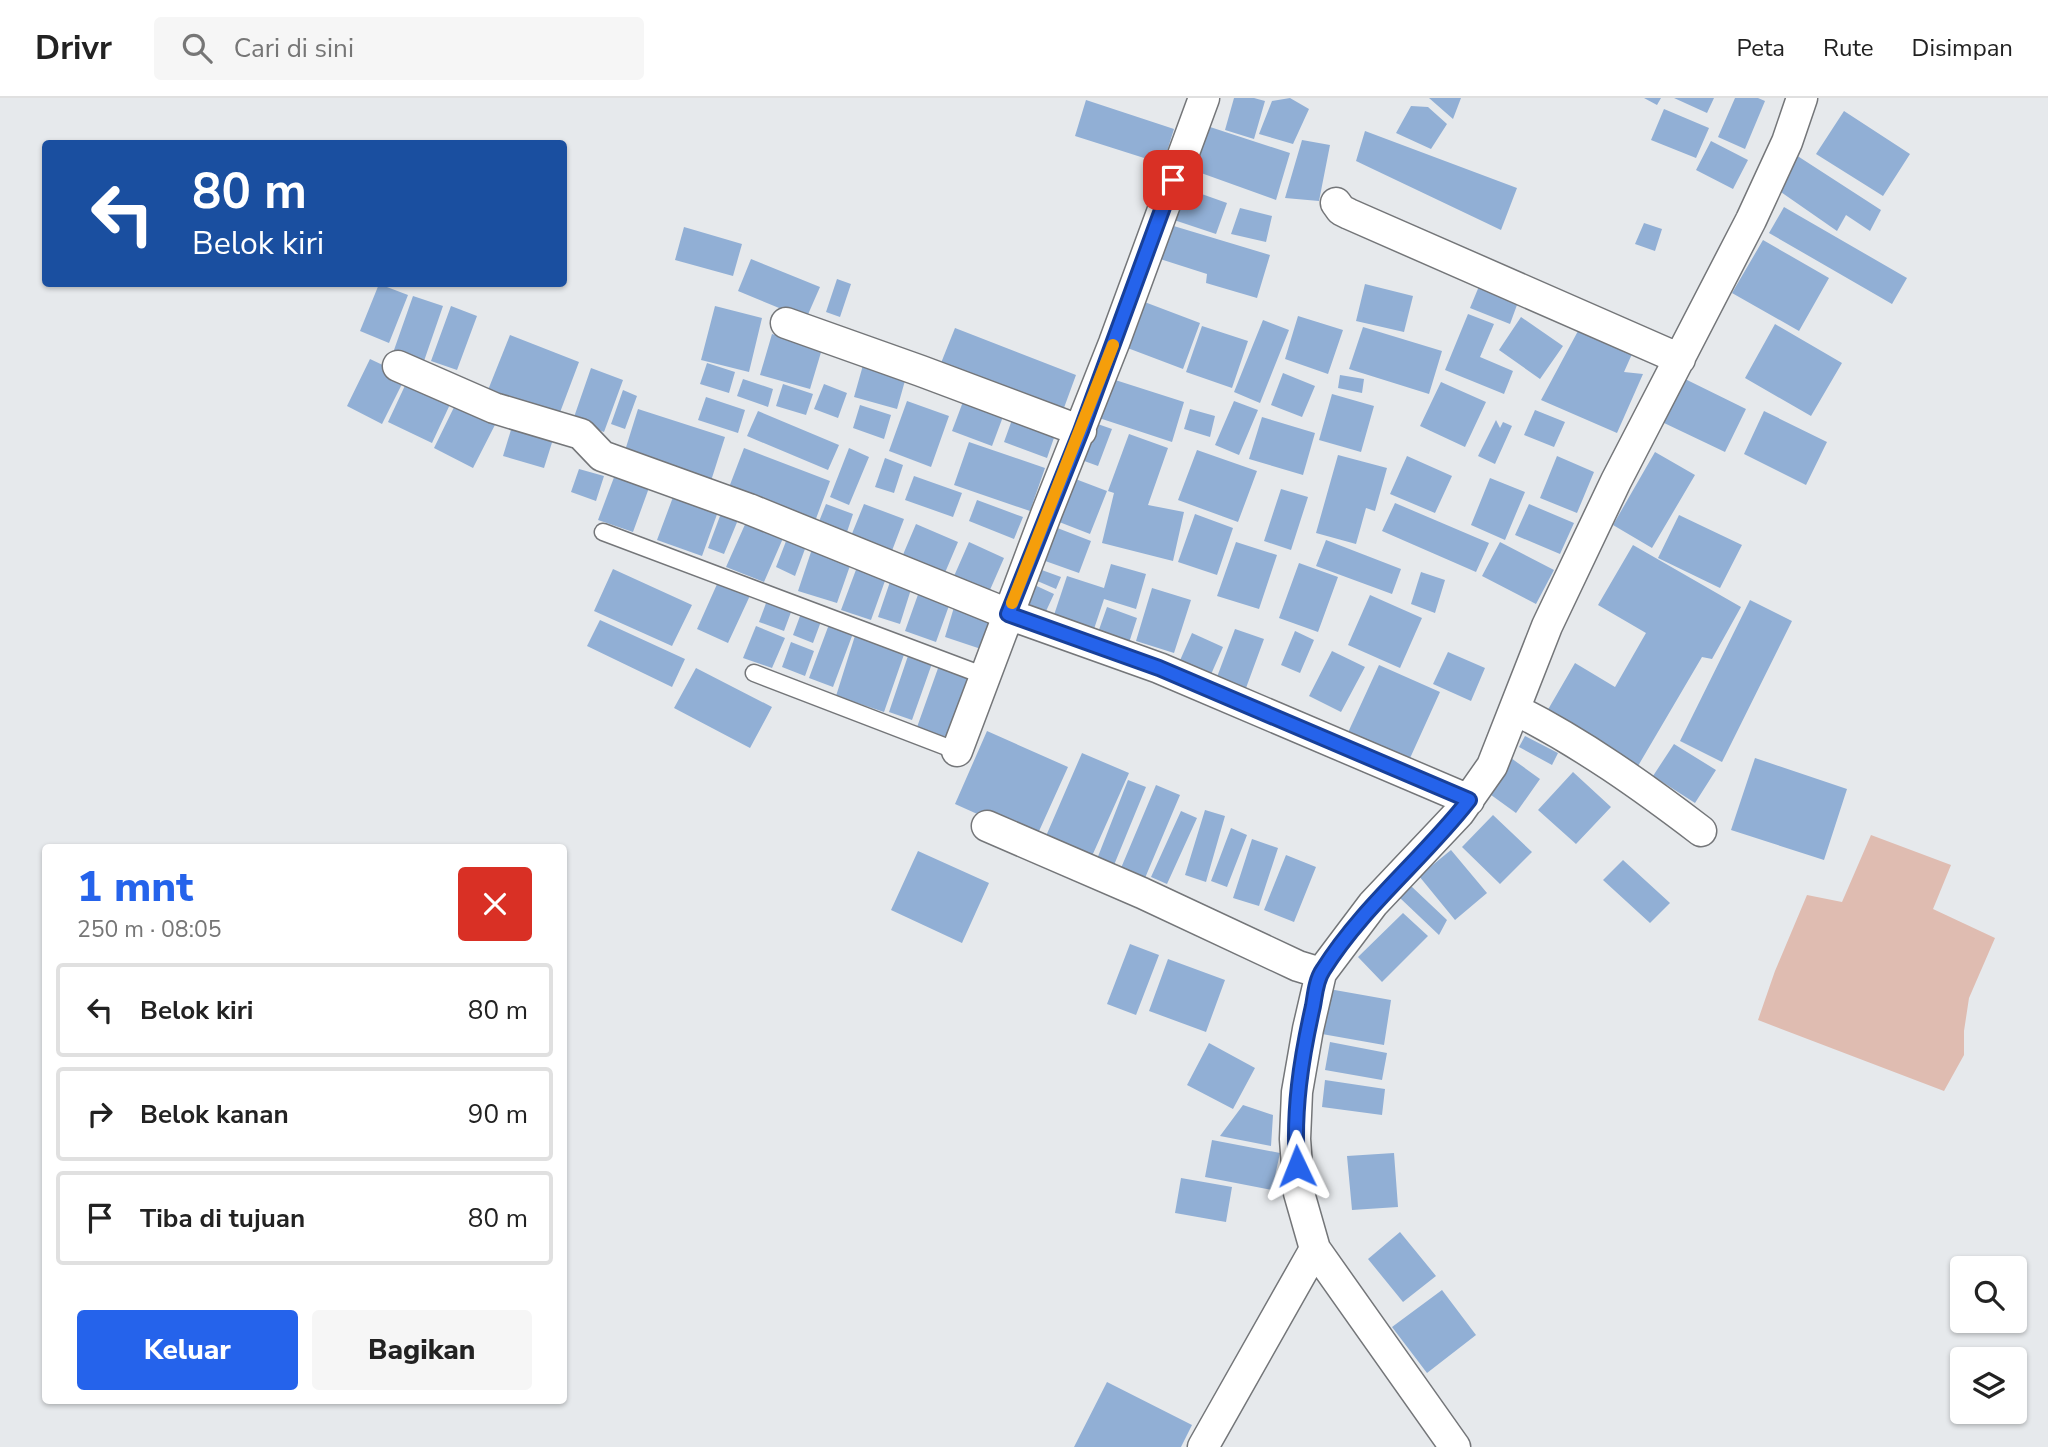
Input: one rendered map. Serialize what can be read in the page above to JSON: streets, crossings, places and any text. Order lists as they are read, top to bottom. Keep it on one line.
{"page":{"header":"Drivr","search":"Cari di sini","nav":["Peta","Rute","Disimpan"],"turn":["80 m","Belok kiri"],"heading":["1 mnt","250 m · 08:05"],"list":[{"name":"Belok kiri","value":"80 m"},{"name":"Belok kanan","value":"90 m"},{"name":"Tiba di tujuan","value":"80 m"}],"buttons":["Keluar","Bagikan"]}}
